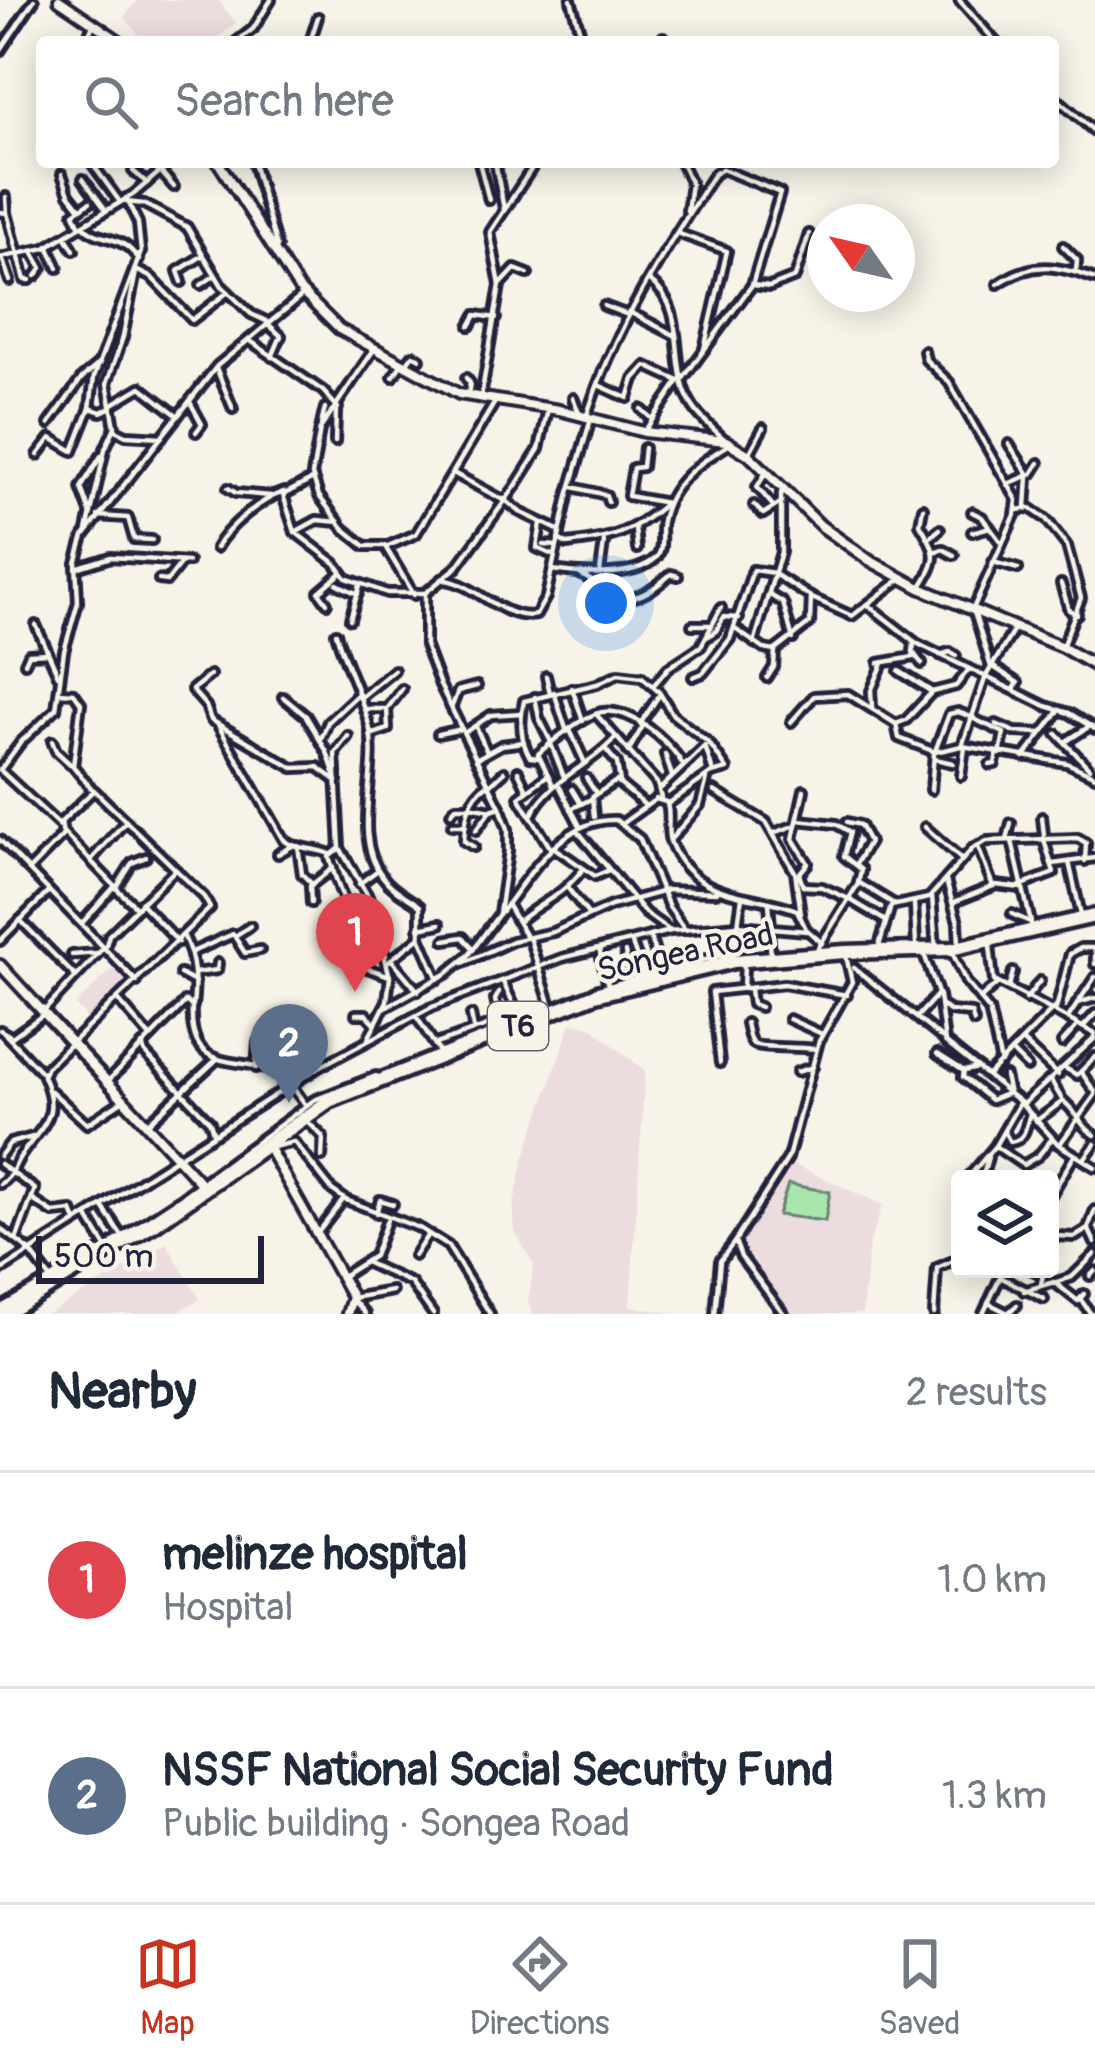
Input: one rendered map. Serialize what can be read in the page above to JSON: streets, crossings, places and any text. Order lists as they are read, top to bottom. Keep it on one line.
{"streets":{"highway":["Songea Road","T6"]},"scale_bar":"500 m","north":"top left","page":{"search":"Search here","pins":["1","2"],"scale":"500 m","heading":["Nearby","2 results"],"list":[{"mark":"1","name":"melinze hospital","note":"Hospital","value":"1.0 km"},{"mark":"2","name":"NSSF National Social Security Fund","note":"Public building · Songea Road","value":"1.3 km"}],"nav":["Map","Directions","Saved"]}}
